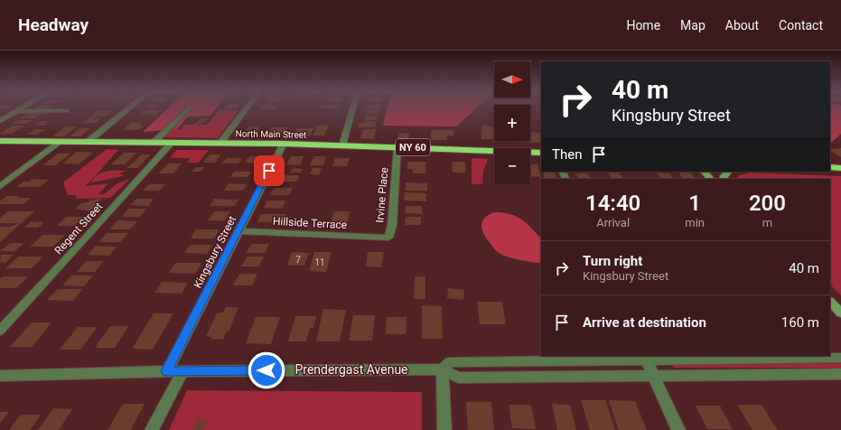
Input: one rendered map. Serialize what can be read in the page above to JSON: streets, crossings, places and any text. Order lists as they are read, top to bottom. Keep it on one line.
{"streets":{"highway":["North Main Street","NY 60"],"street":["Irvine Place","Hillside Terrace","Regent Street","Kingsbury Street","Prendergast Avenue"]},"crossings":[["North Main Street","Irvine Place"],["North Main Street","Regent Street"],["North Main Street","Kingsbury Street"],["Irvine Place","Hillside Terrace"],["Hillside Terrace","Kingsbury Street"],["Kingsbury Street","Prendergast Avenue"]],"house_numbers":["7","11"],"north":"right","page":{"header":"Headway","nav":["Home","Map","About","Contact"],"map_buttons":["+","−"],"turn":["40 m","Kingsbury Street"],"then":"Then","eta":["14:40","Arrival","1","min","200","m"],"list":[{"name":"Turn right","note":"Kingsbury Street","value":"40 m"},{"name":"Arrive at destination","value":"160 m"}]}}
